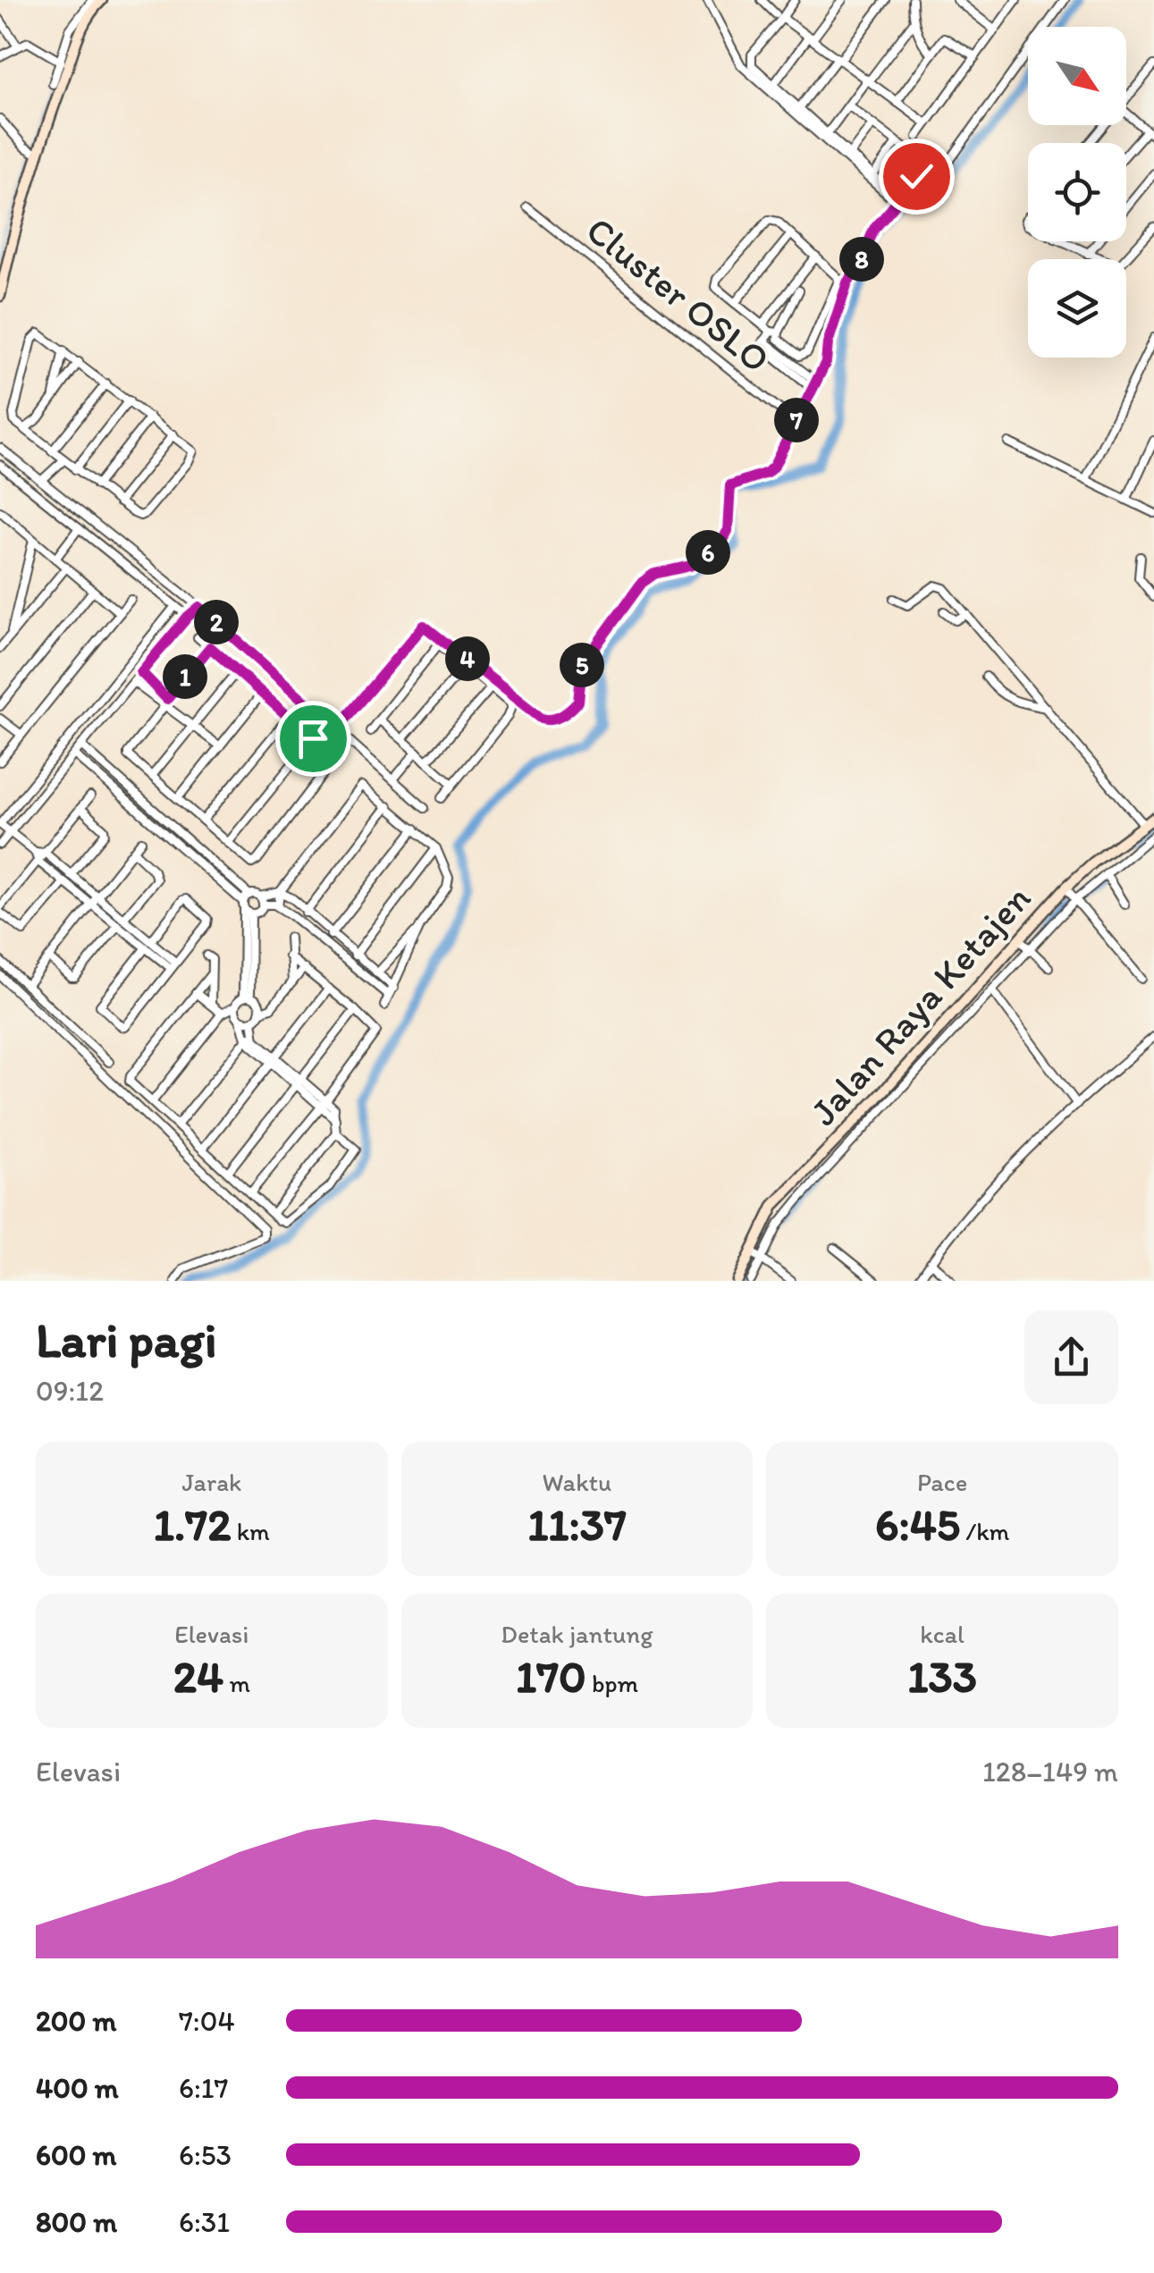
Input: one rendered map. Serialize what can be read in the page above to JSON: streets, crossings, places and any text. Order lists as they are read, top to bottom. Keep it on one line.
{"streets":{"street":["Cluster OSLO","Jalan Raya Ketajen"]},"north":"bottom right","page":{"pins":["8","7","6","2","4","5","1"],"heading":["Lari pagi","09:12"],"stats":[["Jarak","1.72 km"],["Waktu","11:37"],["Pace","6:45 /km"],["Elevasi","24 m"],["Detak jantung","170 bpm"],["kcal","133"]],"chart":["Elevasi","128–149 m"],"list":[{"name":"200 m","note":"7:04"},{"name":"400 m","note":"6:17"},{"name":"600 m","note":"6:53"},{"name":"800 m","note":"6:31"}]}}
